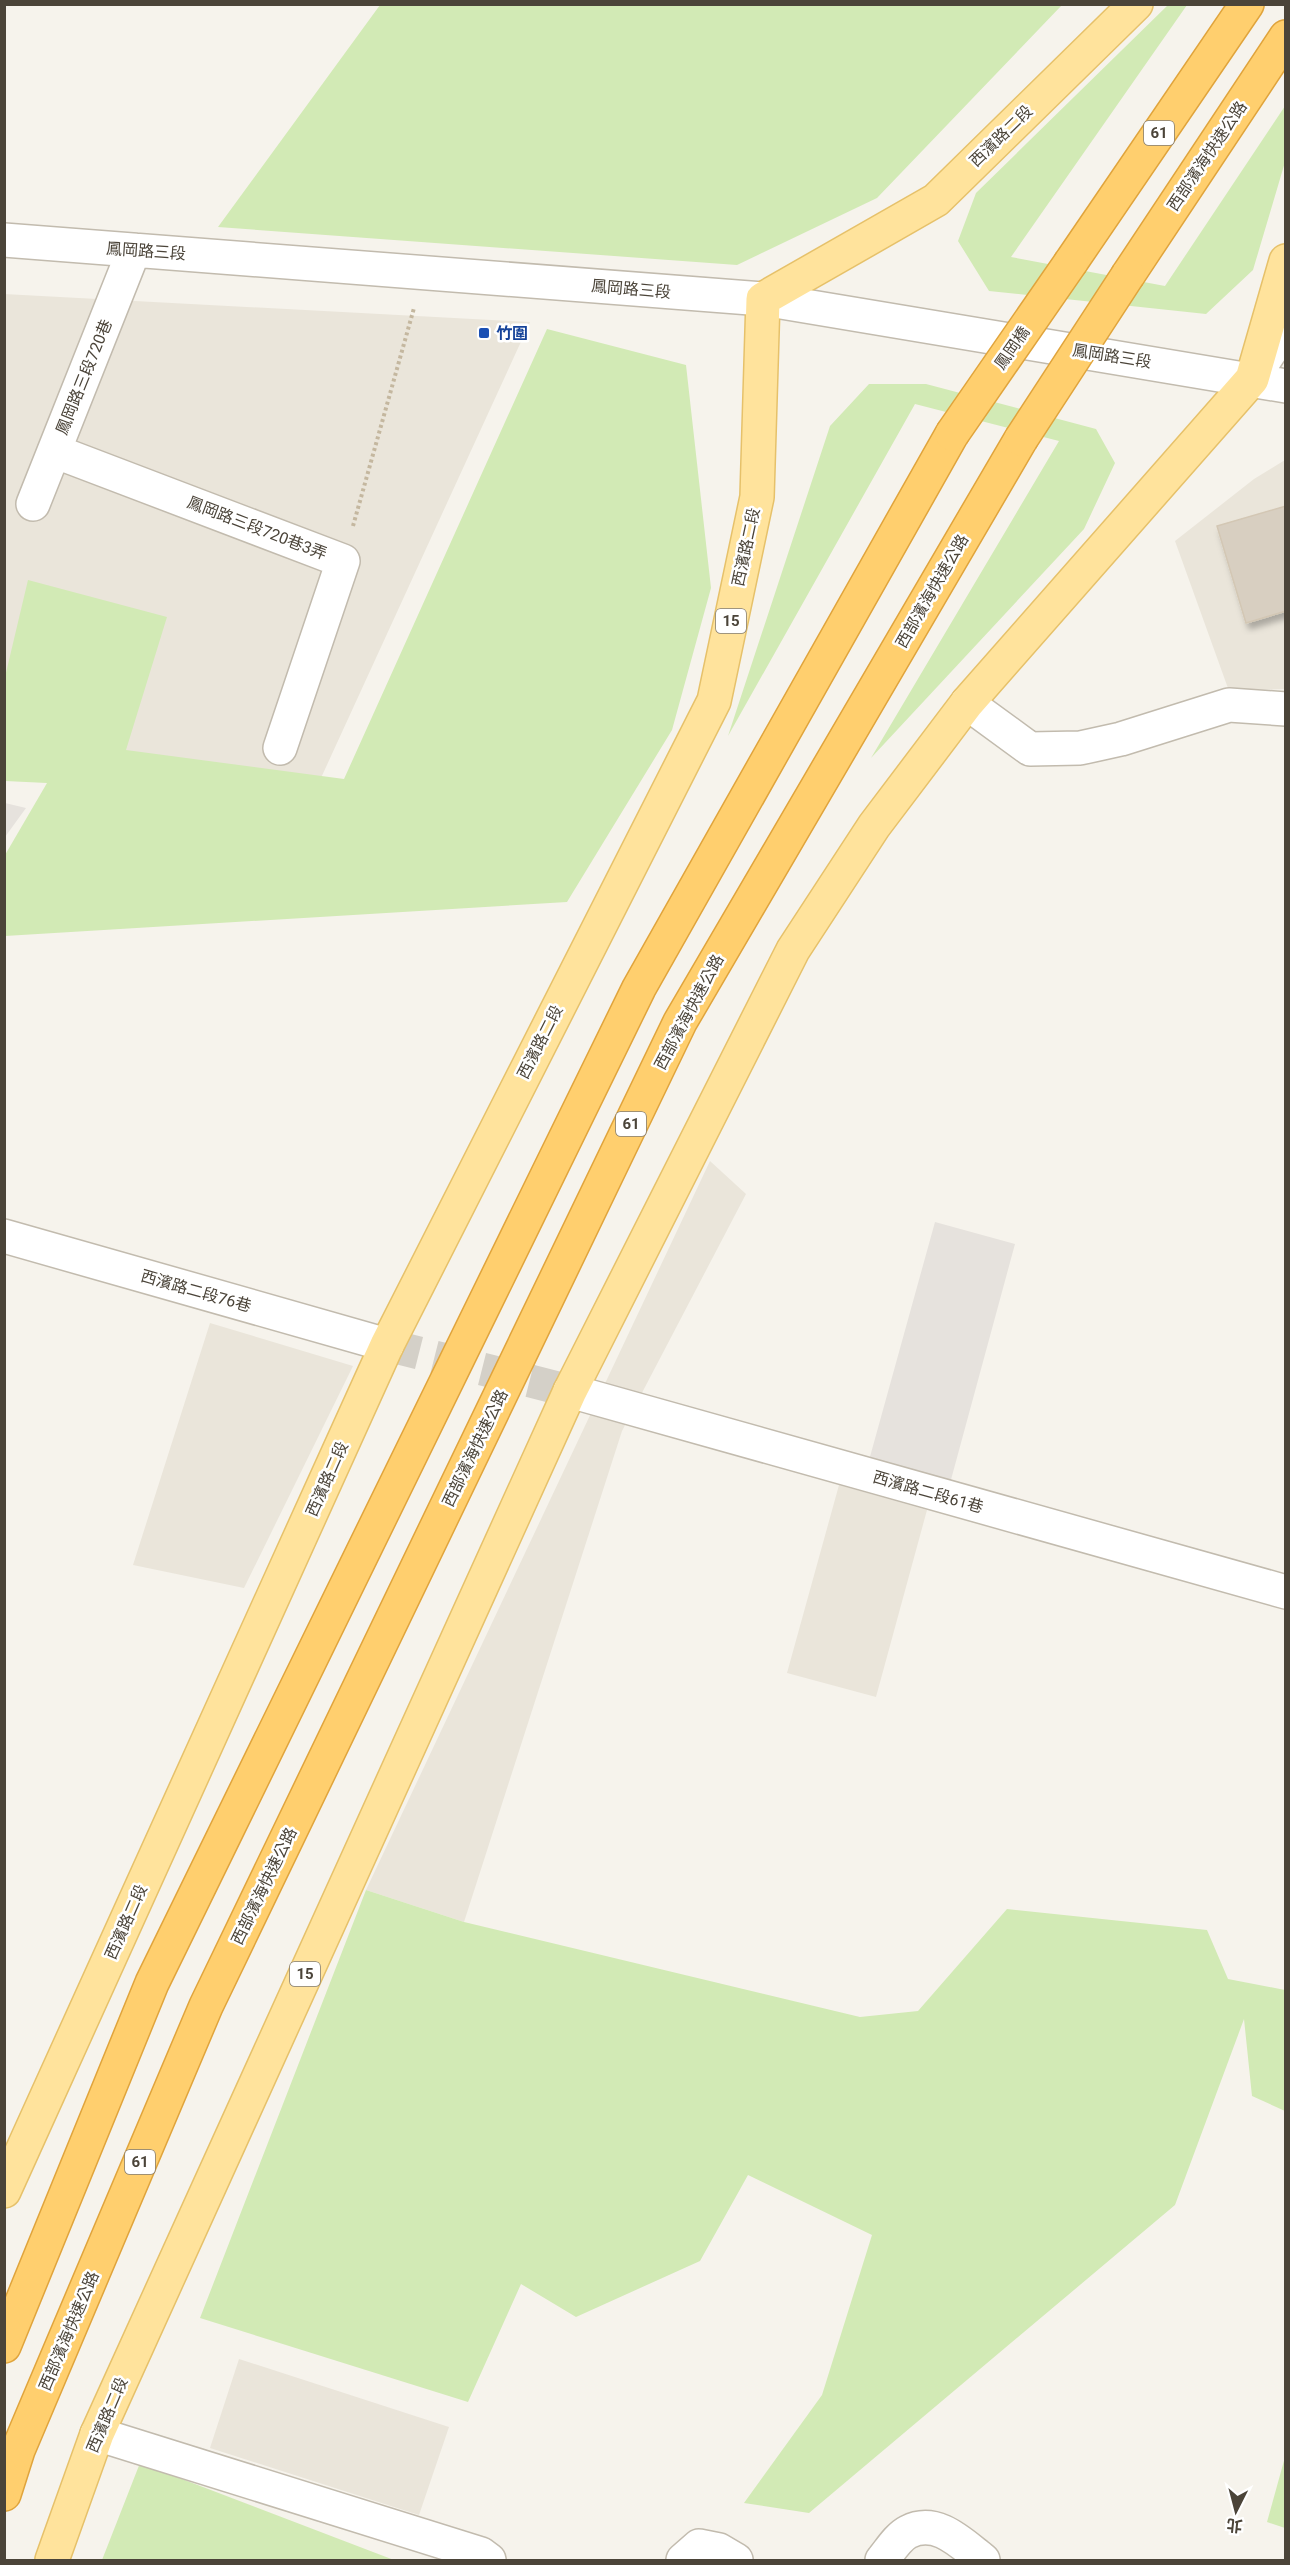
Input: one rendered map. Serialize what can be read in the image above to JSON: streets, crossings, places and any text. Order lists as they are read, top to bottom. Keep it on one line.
{"streets":{"highway":["61","西部濱海快速公路","鳳岡橋"],"main road":["西濱路二段","15"],"street":["鳳岡路三段","鳳岡路三段720巷","鳳岡路三段720巷3弄","西濱路二段76巷","西濱路二段61巷"]},"crossings":[["西濱路二段","鳳岡路三段"],["西濱路二段","西濱路二段76巷"],["西濱路二段","西濱路二段61巷"],["鳳岡路三段","鳳岡路三段720巷"],["鳳岡路三段720巷","鳳岡路三段720巷3弄"]],"places":{"transit":["竹圍"]},"north":"bottom"}
